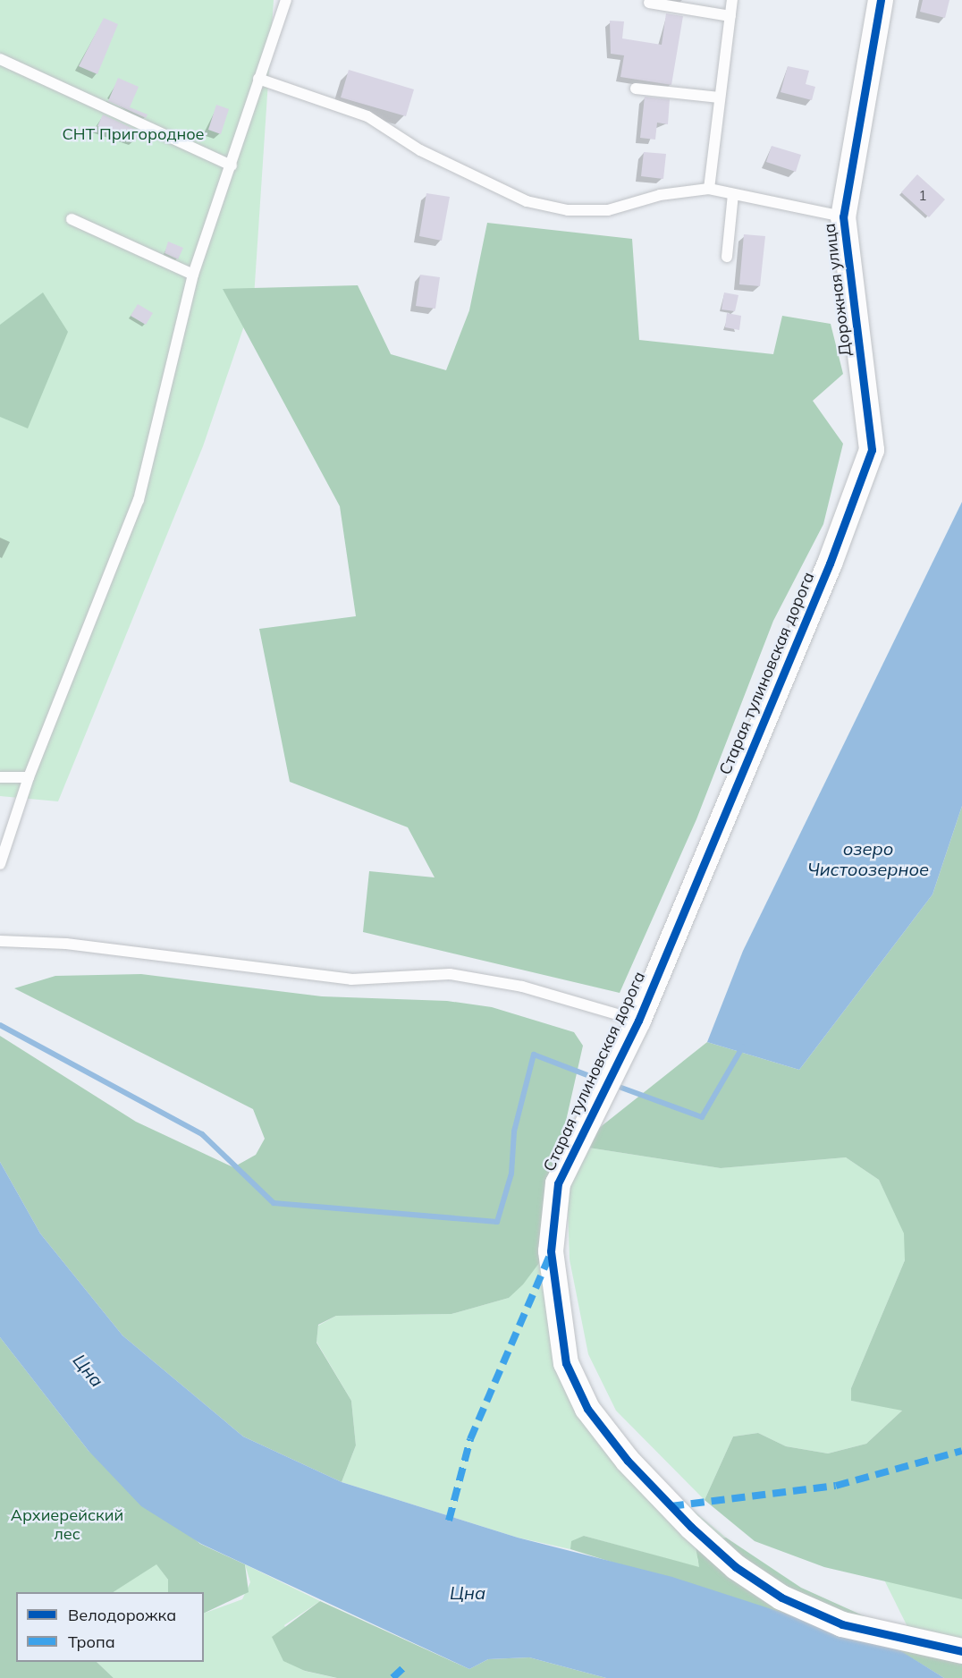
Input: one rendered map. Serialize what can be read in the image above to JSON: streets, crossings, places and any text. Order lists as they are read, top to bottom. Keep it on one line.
{"streets":{"street":["Дорожная улица","Старая тулиновская дорога"]},"crossings":[["Дорожная улица","Старая тулиновская дорога"]],"water":["озеро Чистоозерное","Цна"],"parks":["СНТ Пригородное","Архиерейский лес"],"house_numbers":["1"],"legend":["Велодорожка","Тропа"]}
